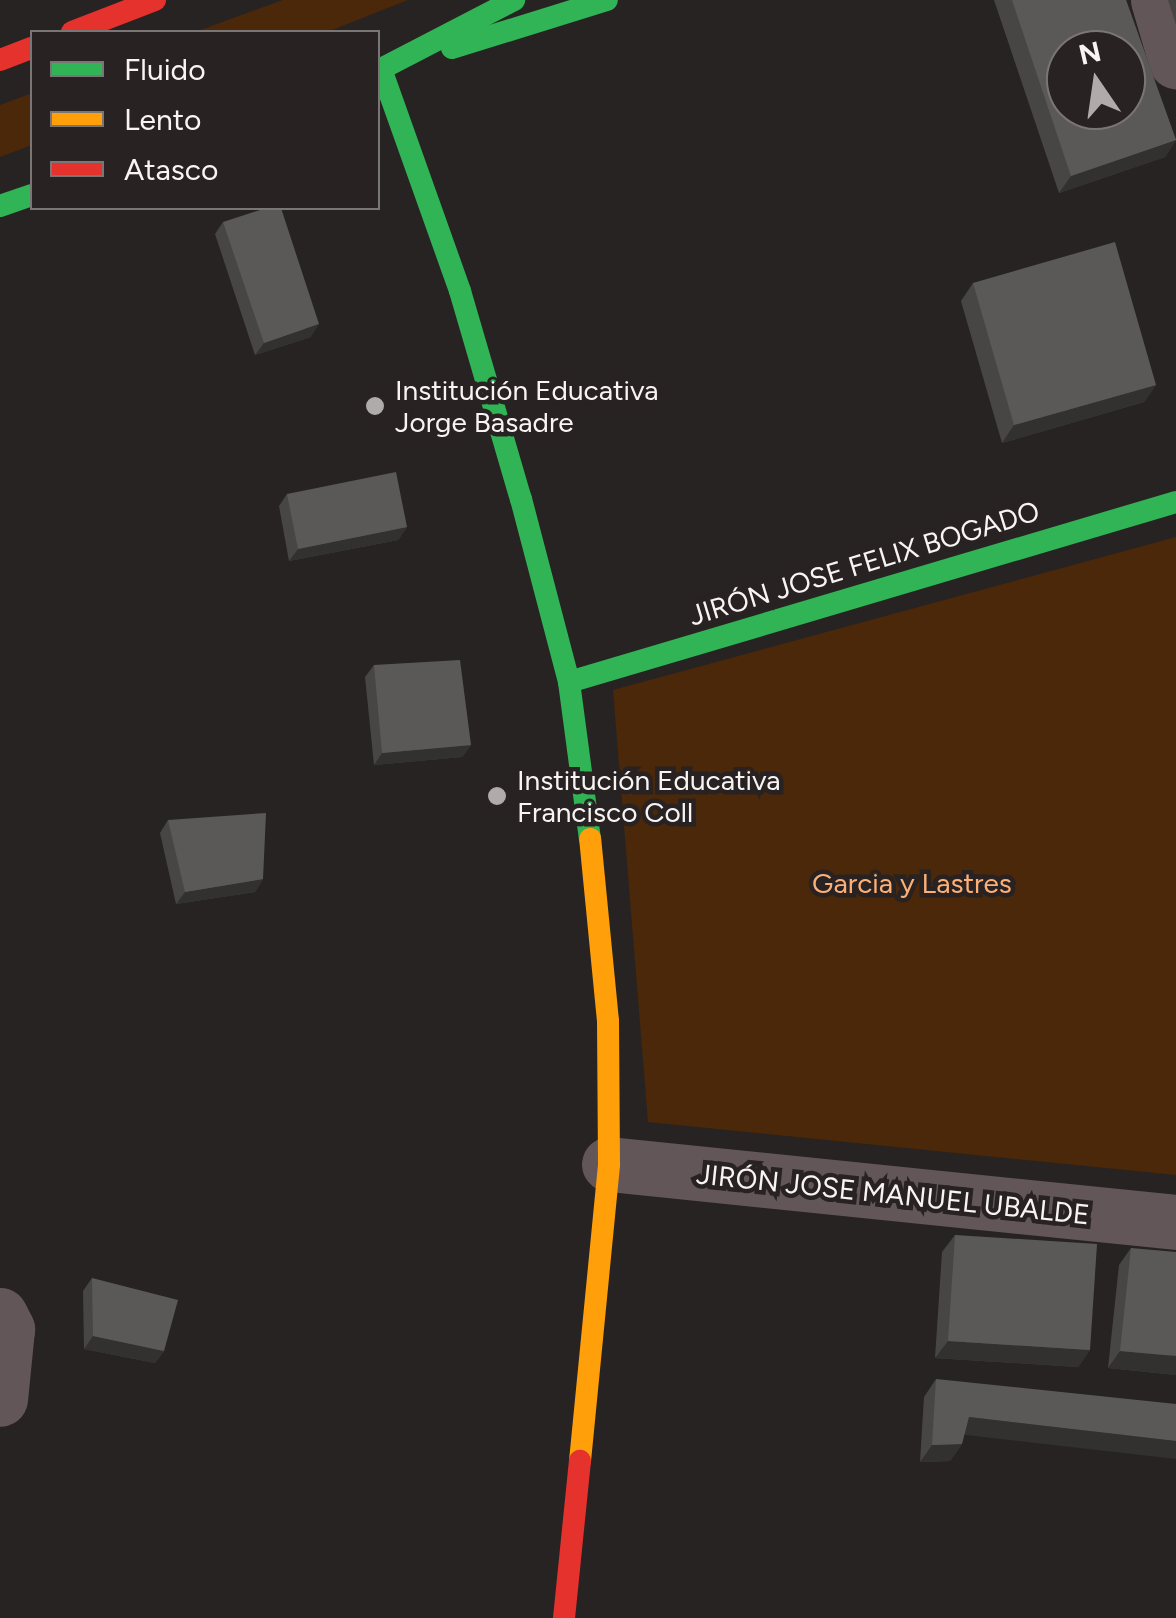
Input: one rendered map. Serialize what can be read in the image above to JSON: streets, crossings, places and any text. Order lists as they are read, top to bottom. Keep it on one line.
{"streets":{"street":["JIRÓN JOSE FELIX BOGADO","JIRÓN JOSE MANUEL UBALDE"]},"parks":["Garcia y Lastres"],"places":["Institución Educativa Jorge Basadre","Institución Educativa Francisco Coll"],"legend":["Fluido","Lento","Atasco"],"north":"top"}
